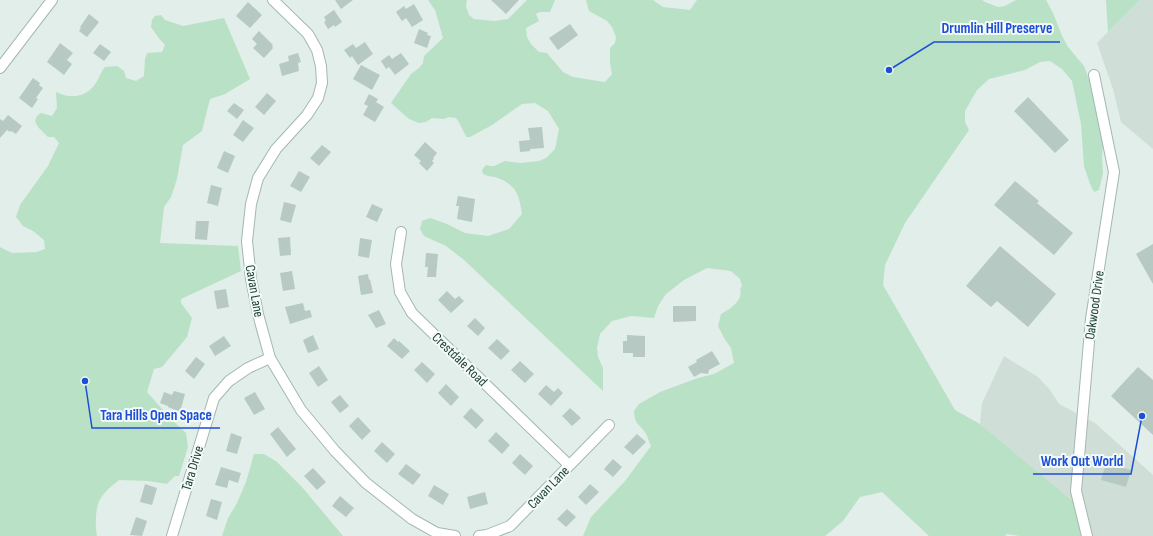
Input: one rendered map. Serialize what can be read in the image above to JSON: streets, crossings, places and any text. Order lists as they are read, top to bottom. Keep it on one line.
{"streets":{"street":["Cavan Lane","Oakwood Drive","Crestdale Road","Tara Drive"]},"crossings":[["Cavan Lane","Crestdale Road"],["Cavan Lane","Tara Drive"]],"places":["Drumlin Hill Preserve","Tara Hills Open Space","Work Out World"]}
